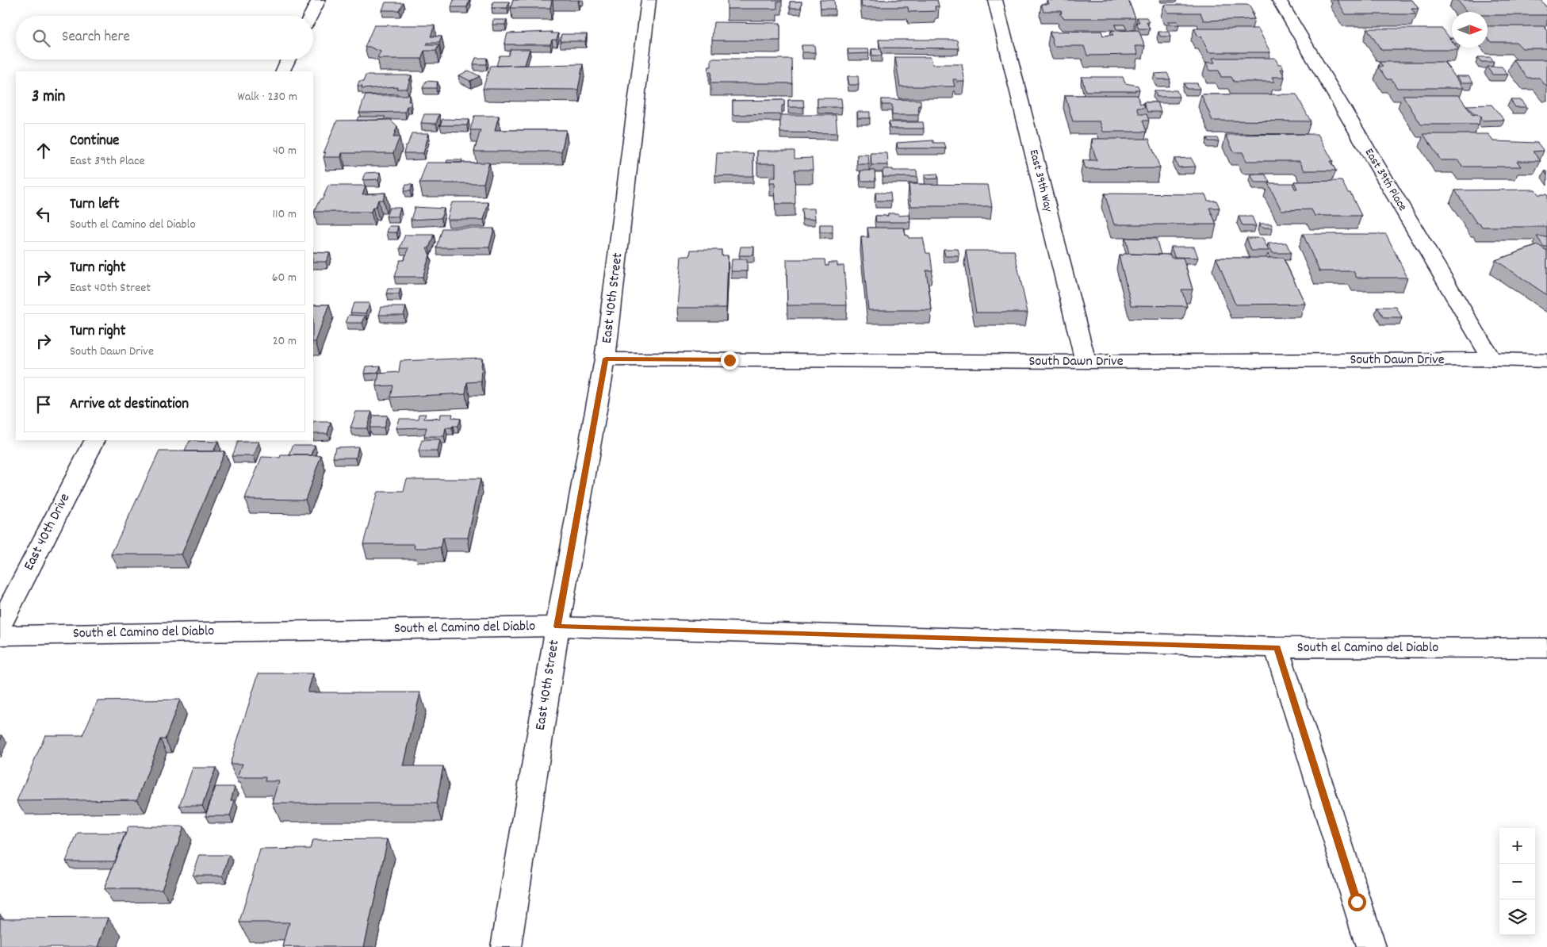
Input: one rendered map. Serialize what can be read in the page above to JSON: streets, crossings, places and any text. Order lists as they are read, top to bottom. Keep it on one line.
{"streets":{"street":["East 39th Place","East 39th Way","East 40th Street","South Dawn Drive","East 40th Drive","South el Camino del Diablo"]},"crossings":[["East 39th Place","South Dawn Drive"],["East 39th Way","South Dawn Drive"],["East 40th Street","South Dawn Drive"],["East 40th Street","South el Camino del Diablo"]],"north":"right","page":{"search":"Search here","heading":["3 min","Walk · 230 m"],"list":[["Continue","East 39th Place","40 m"],["Turn left","South el Camino del Diablo","110 m"],["Turn right","East 40th Street","60 m"],["Turn right","South Dawn Drive","20 m"],"Arrive at destination"],"map_buttons":["+","−"]}}
